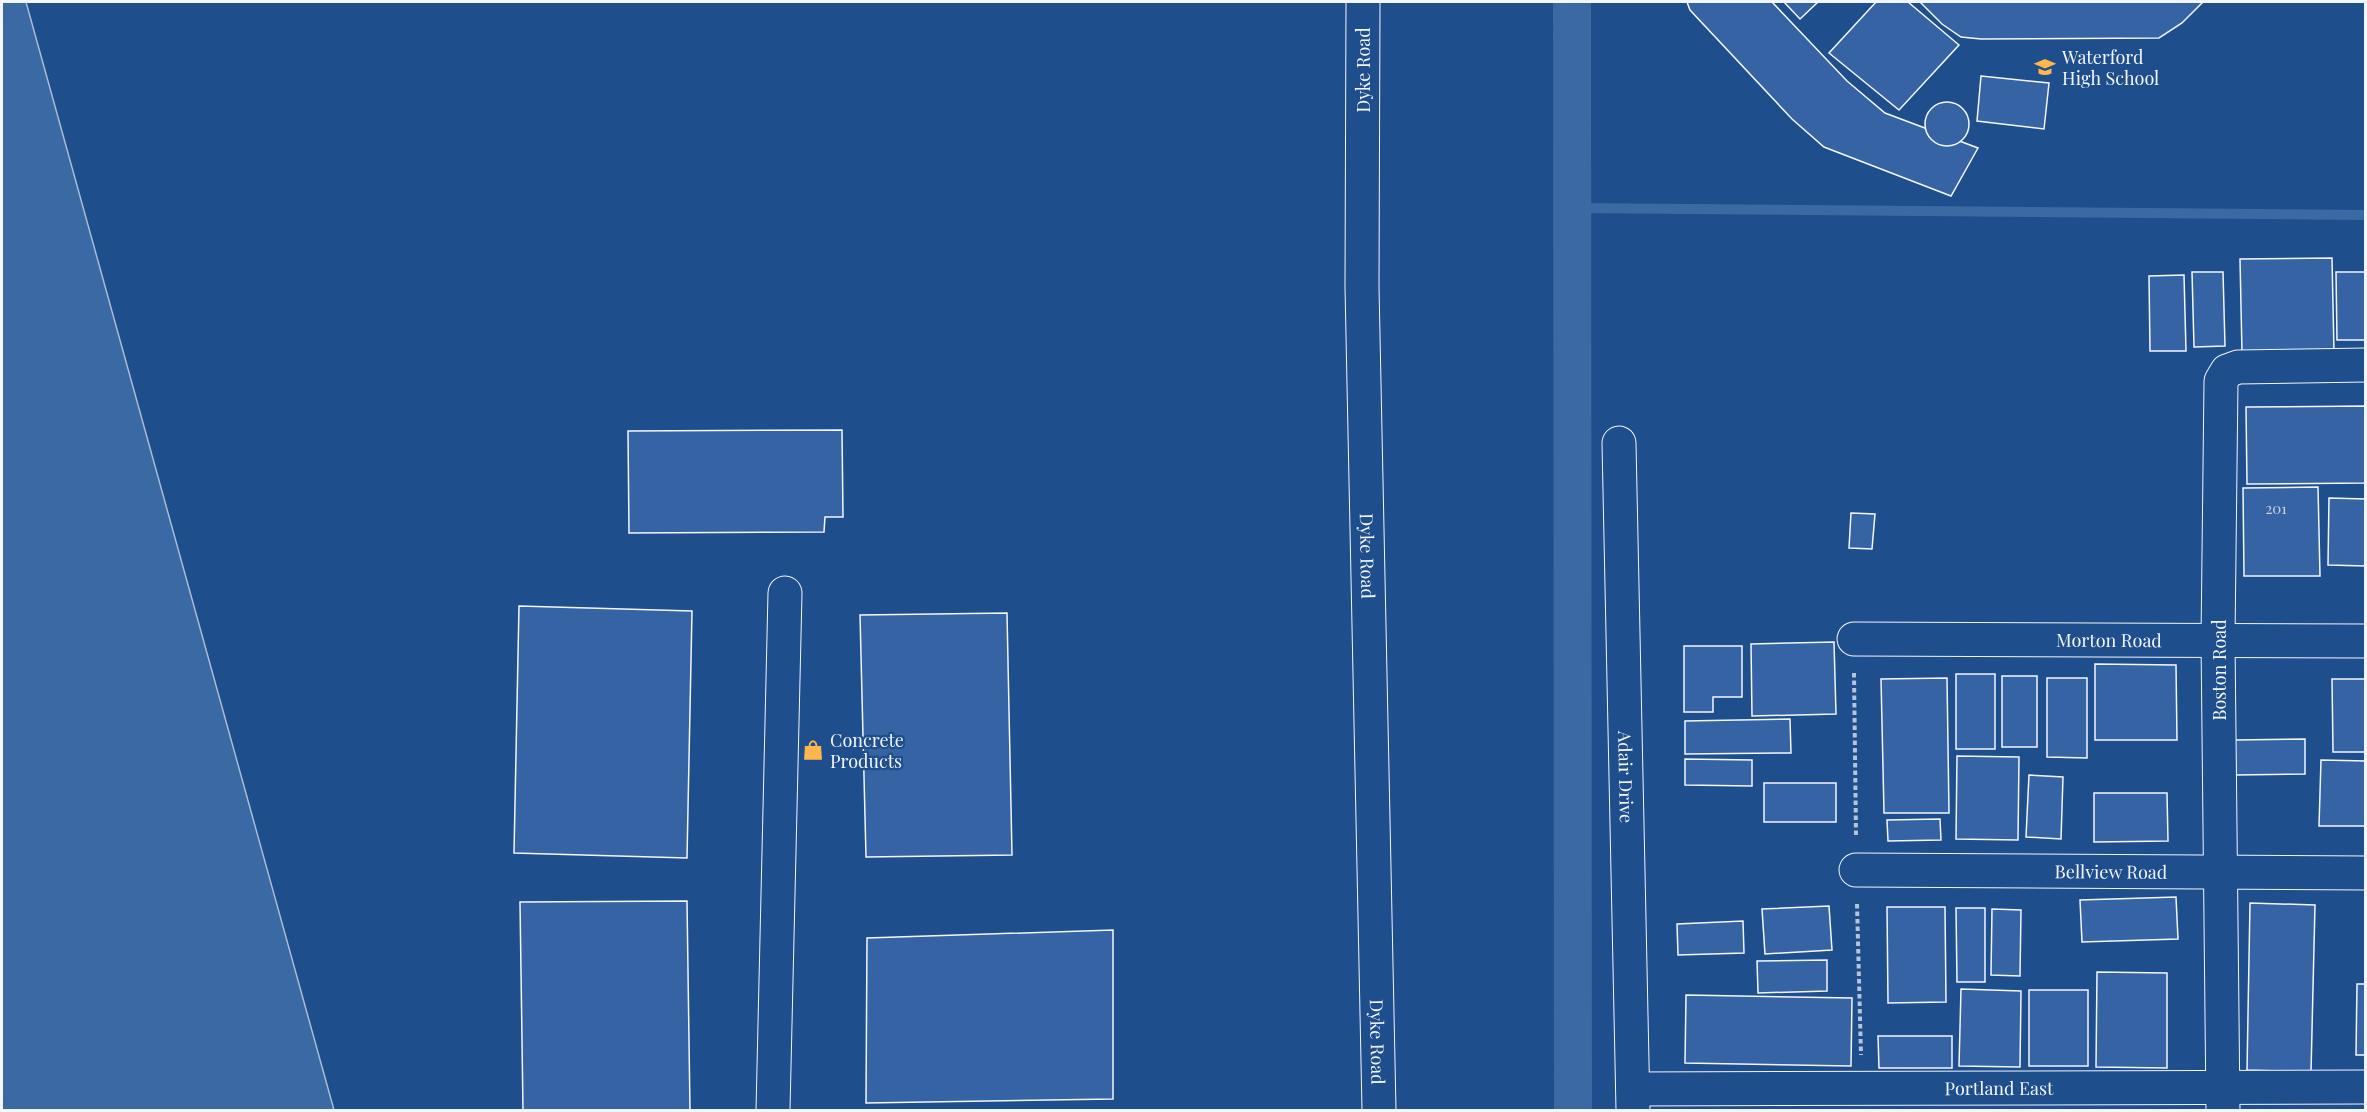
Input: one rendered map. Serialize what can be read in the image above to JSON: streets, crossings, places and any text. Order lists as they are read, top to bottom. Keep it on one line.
{"streets":{"street":["Dyke Road","Morton Road","Boston Road","Adair Drive","Bellview Road","Portland East"]},"crossings":[["Morton Road","Boston Road"],["Boston Road","Bellview Road"],["Boston Road","Portland East"],["Adair Drive","Portland East"]],"places":{"school or university":["Waterford High School"],"shop":["Concrete Products"]},"house_numbers":["201"]}
